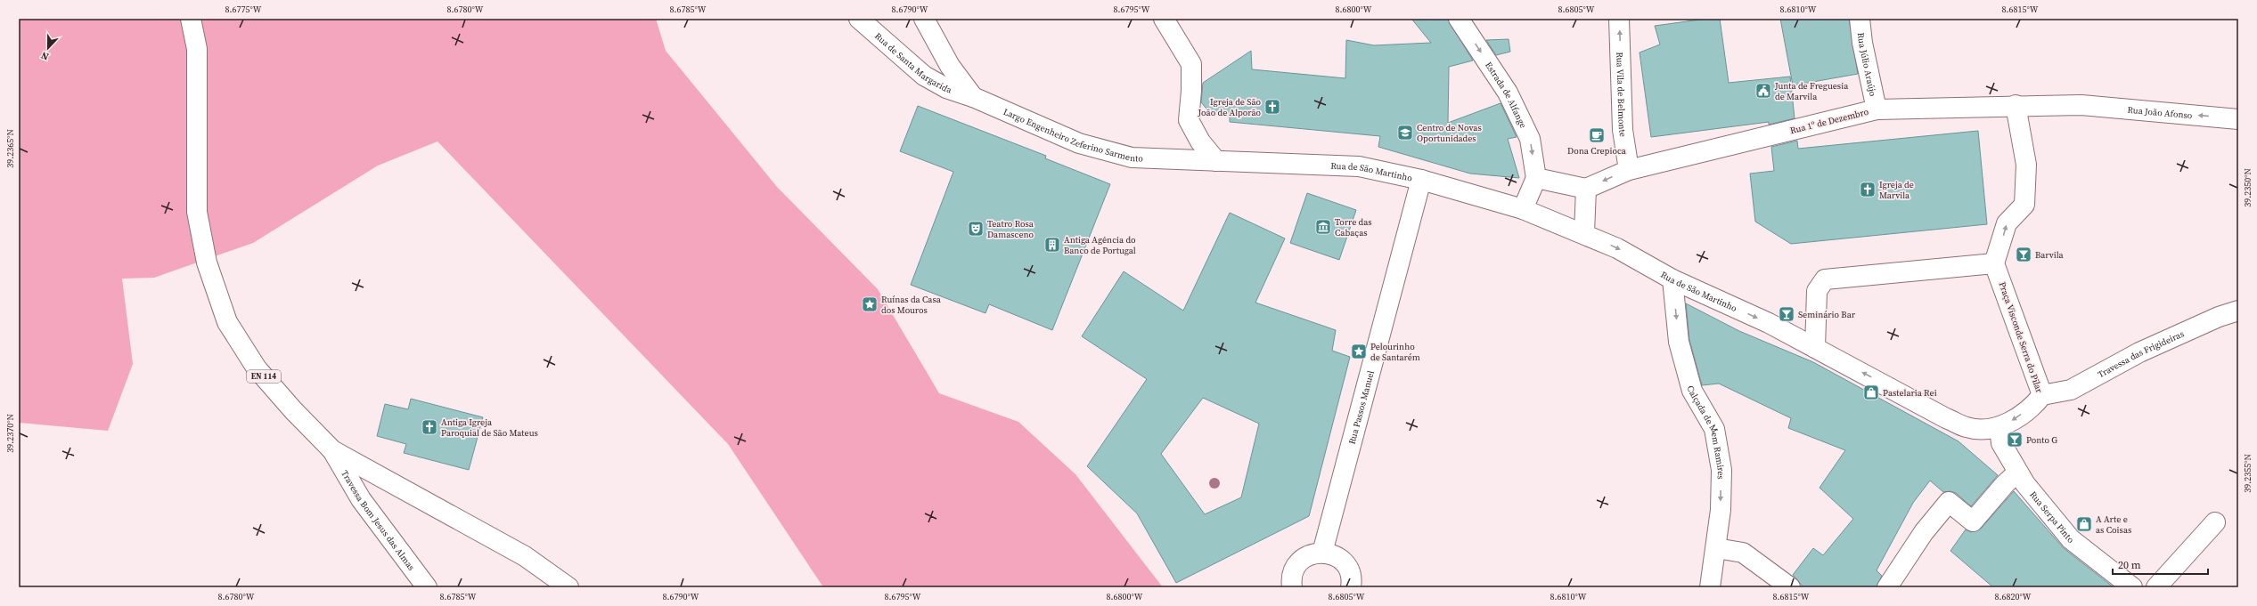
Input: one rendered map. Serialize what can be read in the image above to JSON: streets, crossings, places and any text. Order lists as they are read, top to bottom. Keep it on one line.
{"streets":{"street":["Rua de Santa Margarida","Rua Júlio Araújo","Rua Vila de Belmonte","Estrada de Alfange","Rua João Afonso","Rua 1º de Dezembro","Largo Engenheiro Zeferino Sarmento","Rua de São Martinho","Praça Visconde Serra do Pilar","Travessa das Frigideiras","EN 114","Rua Passos Manuel","Calçada de Mem Ramires","Rua Serpa Pinto","Travessa Bom Jesus das Almas"]},"crossings":[["Rua de Santa Margarida","Largo Engenheiro Zeferino Sarmento"],["Rua Júlio Araújo","Rua 1º de Dezembro"],["Rua Vila de Belmonte","Rua 1º de Dezembro"],["Rua João Afonso","Rua 1º de Dezembro"],["Largo Engenheiro Zeferino Sarmento","Rua de São Martinho"],["Rua de São Martinho","Praça Visconde Serra do Pilar"],["Rua de São Martinho","Rua Passos Manuel"],["Rua de São Martinho","Calçada de Mem Ramires"],["Praça Visconde Serra do Pilar","Travessa das Frigideiras"],["Praça Visconde Serra do Pilar","Rua Serpa Pinto"],["EN 114","Travessa Bom Jesus das Almas"]],"one_way":["Rua Vila de Belmonte","Estrada de Alfange","Rua João Afonso","Rua de São Martinho","Praça Visconde Serra do Pilar","Calçada de Mem Ramires"],"places":{"public building":["Junta de Freguesia de Marvila"],"church":["Igreja de São João de Alporão","Igreja de Marvila","Antiga Igreja Paroquial de São Mateus"],"school or university":["Centro de Novas Oportunidades"],"cafe":["Dona Crepioca"],"museum":["Torre das Cabaças"],"theatre":["Teatro Rosa Damasceno"],"building":["Antiga Agência do Banco de Portugal"],"bar":["Barvila","Seminário Bar","Ponto G"],"place":["Ruínas da Casa dos Mouros","Pelourinho de Santarém"],"shop":["Pastelaria Rei","A Arte e as Coisas"]},"scale_bar":"20 m","north":"bottom","coordinates":["8.6775°W","8.6780°W","8.6785°W","8.6790°W","8.6795°W","8.6800°W","8.6805°W","8.6810°W","8.6815°W","39.2365°N","39.2350°N","39.2370°N","39.2355°N","8.6820°W"]}
